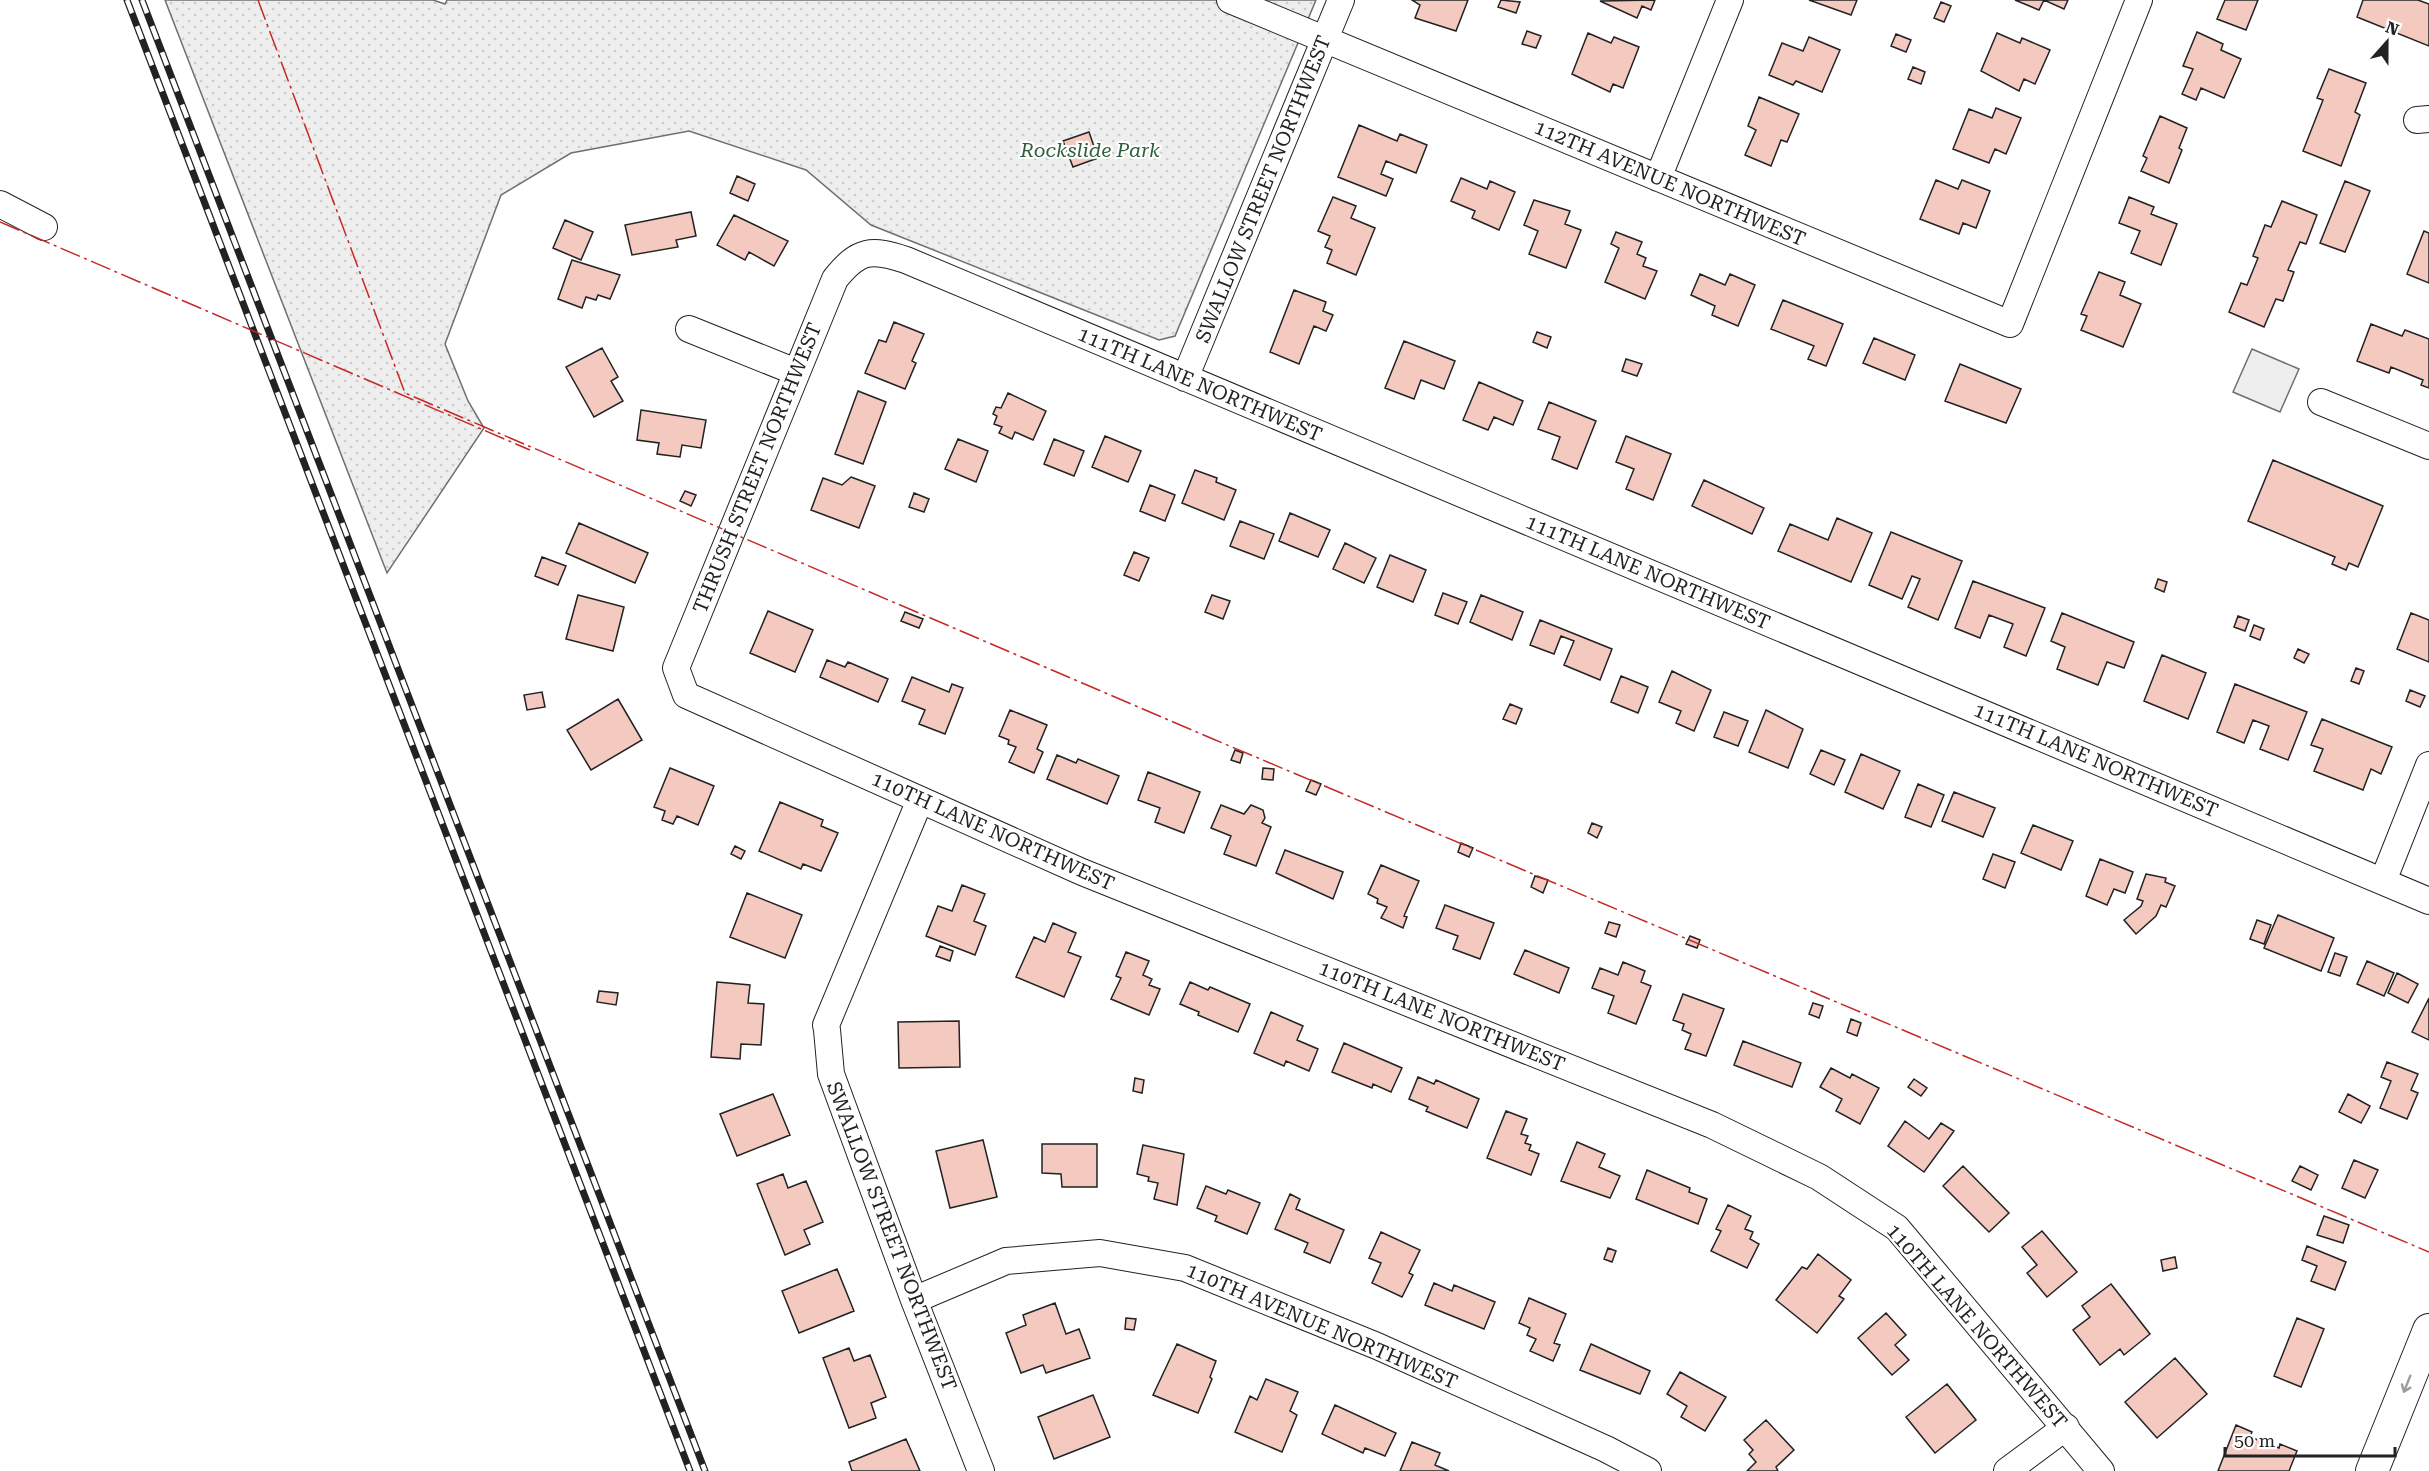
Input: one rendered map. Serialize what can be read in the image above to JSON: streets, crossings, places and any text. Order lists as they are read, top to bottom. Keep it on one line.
{"streets":{"street":["112TH AVENUE NORTHWEST","SWALLOW STREET NORTHWEST","111TH LANE NORTHWEST","THRUSH STREET NORTHWEST","110TH LANE NORTHWEST","110TH AVENUE NORTHWEST"]},"crossings":[["112TH AVENUE NORTHWEST","SWALLOW STREET NORTHWEST"],["SWALLOW STREET NORTHWEST","111TH LANE NORTHWEST"],["SWALLOW STREET NORTHWEST","110TH LANE NORTHWEST"],["SWALLOW STREET NORTHWEST","110TH AVENUE NORTHWEST"],["111TH LANE NORTHWEST","THRUSH STREET NORTHWEST"],["THRUSH STREET NORTHWEST","110TH LANE NORTHWEST"]],"parks":["Rockslide Park"],"scale_bar":"50 m","north":"top"}
